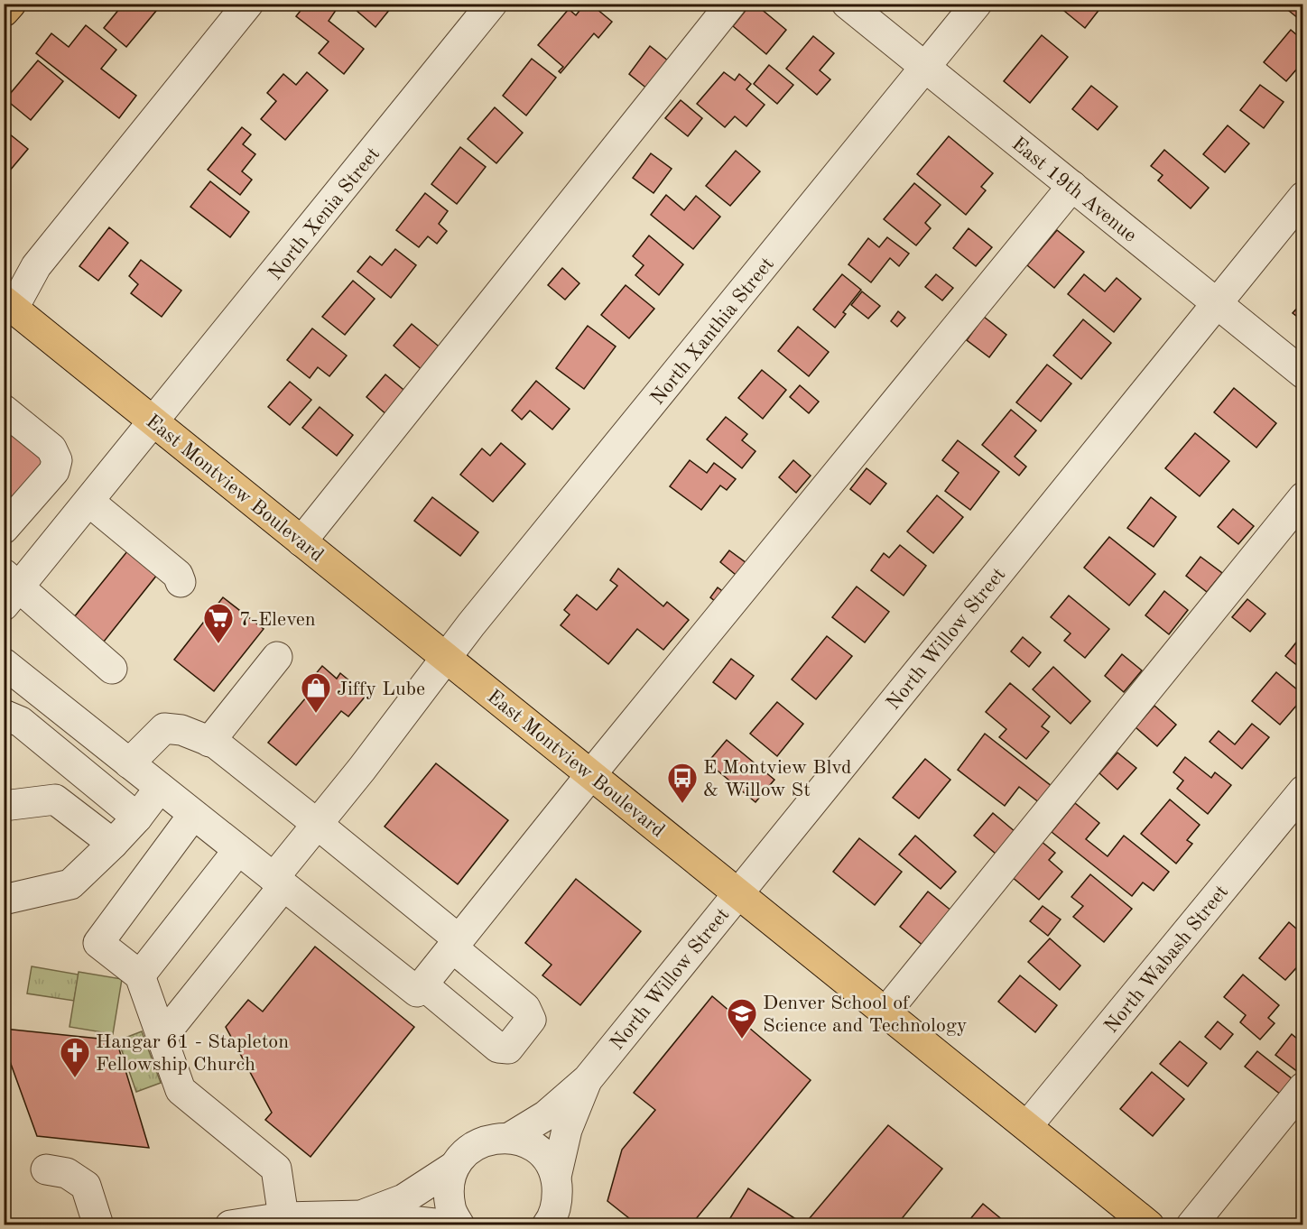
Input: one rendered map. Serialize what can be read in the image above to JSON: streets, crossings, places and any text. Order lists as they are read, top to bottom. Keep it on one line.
{"streets":{"main road":["East Montview Boulevard"],"street":["East 19th Avenue","North Xenia Street","North Xanthia Street","North Willow Street","North Wabash Street"]},"crossings":[["East 19th Avenue","North Xanthia Street"],["East 19th Avenue","North Willow Street"],["North Xenia Street","East Montview Boulevard"],["North Xanthia Street","East Montview Boulevard"],["East Montview Boulevard","North Willow Street"],["East Montview Boulevard","North Wabash Street"]],"places":{"supermarket":["7-Eleven"],"shop":["Jiffy Lube"],"bus stop":["E Montview Blvd & Willow St"],"school or university":["Denver School of Science and Technology"],"church":["Hangar 61 - Stapleton Fellowship Church"]}}
